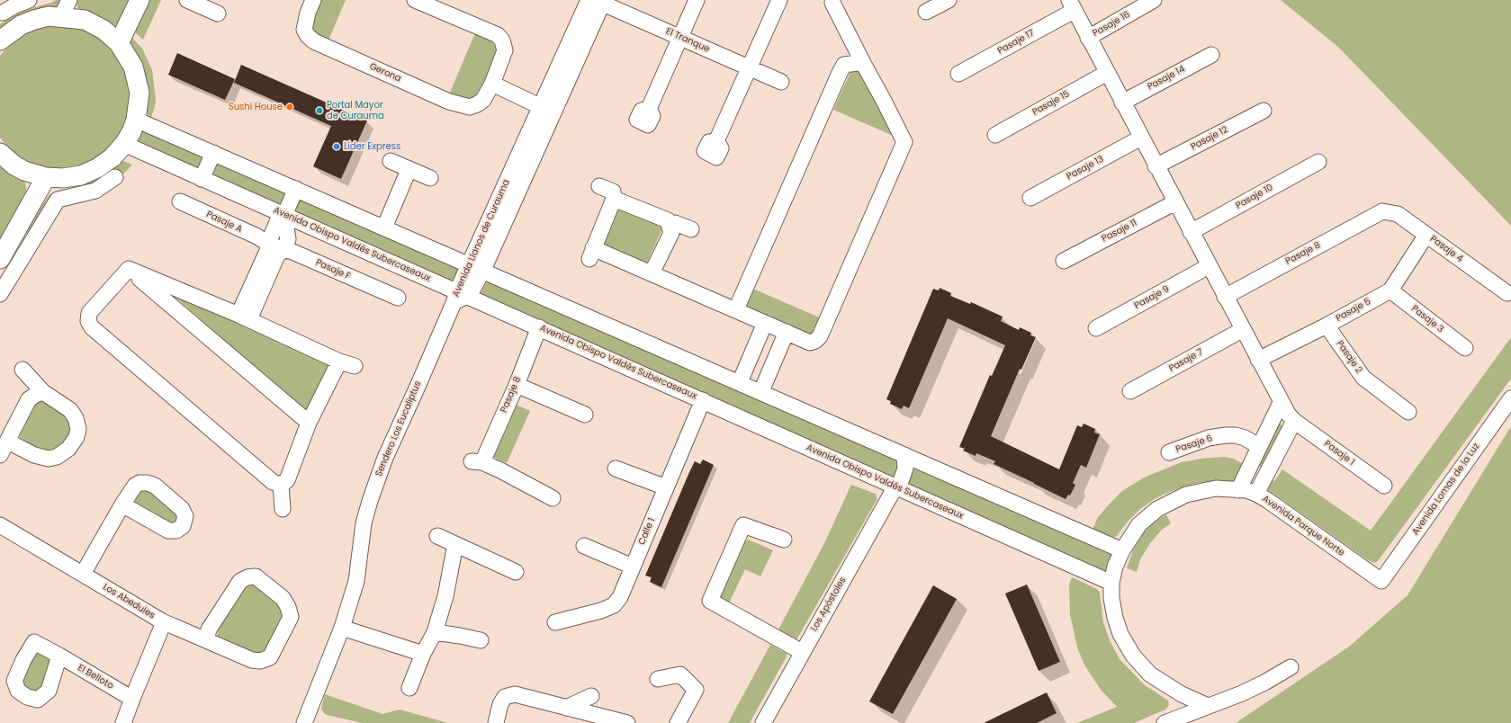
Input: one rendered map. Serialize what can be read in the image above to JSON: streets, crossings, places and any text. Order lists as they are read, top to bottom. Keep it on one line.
{"streets":{"street":["Pasaje 16","El Tranque","Pasaje 17","Gerona","Pasaje 14","Pasaje 15","Pasaje 12","Pasaje 13","Pasaje 10","Pasaje A","Pasaje 11","Avenida Llanos de Curauma","Avenida Obispo Valdés Subercaseaux","Pasaje 4","Pasaje 8","Pasaje F","Pasaje 9","Pasaje 5","Pasaje 3","Pasaje 2","Pasaje 7","Sendero Los Eucaliptus","Pasaje 6","Pasaje 1","Avenida Lomas de la Luz","Avenida Parque Norte","Calle 1","Los Abedules","Los Apóstoles","El Belloto"]},"crossings":[["Pasaje 16","Pasaje 1"],["El Tranque","Avenida Llanos de Curauma"],["Pasaje 17","Pasaje 1"],["Pasaje 14","Pasaje 1"],["Pasaje 15","Pasaje 1"],["Pasaje 12","Pasaje 1"],["Pasaje 13","Pasaje 1"],["Pasaje 10","Pasaje 1"],["Pasaje A","Pasaje F"],["Pasaje 11","Pasaje 1"],["Avenida Llanos de Curauma","Avenida Obispo Valdés Subercaseaux"],["Avenida Llanos de Curauma","Sendero Los Eucaliptus"],["Avenida Obispo Valdés Subercaseaux","Pasaje 8"],["Avenida Obispo Valdés Subercaseaux","Sendero Los Eucaliptus"],["Avenida Obispo Valdés Subercaseaux","Avenida Parque Norte"],["Avenida Obispo Valdés Subercaseaux","Calle 1"],["Avenida Obispo Valdés Subercaseaux","Los Apóstoles"],["Pasaje 4","Pasaje 8"],["Pasaje 4","Pasaje 5"],["Pasaje 8","Pasaje 1"],["Pasaje 9","Pasaje 1"],["Pasaje 5","Pasaje 3"],["Pasaje 5","Pasaje 2"],["Pasaje 5","Pasaje 1"],["Pasaje 7","Pasaje 1"],["Avenida Lomas de la Luz","Avenida Parque Norte"],["Los Abedules","El Belloto"]],"places":["Sushi House","Portal Mayor de Curauma","Líder Express"]}
